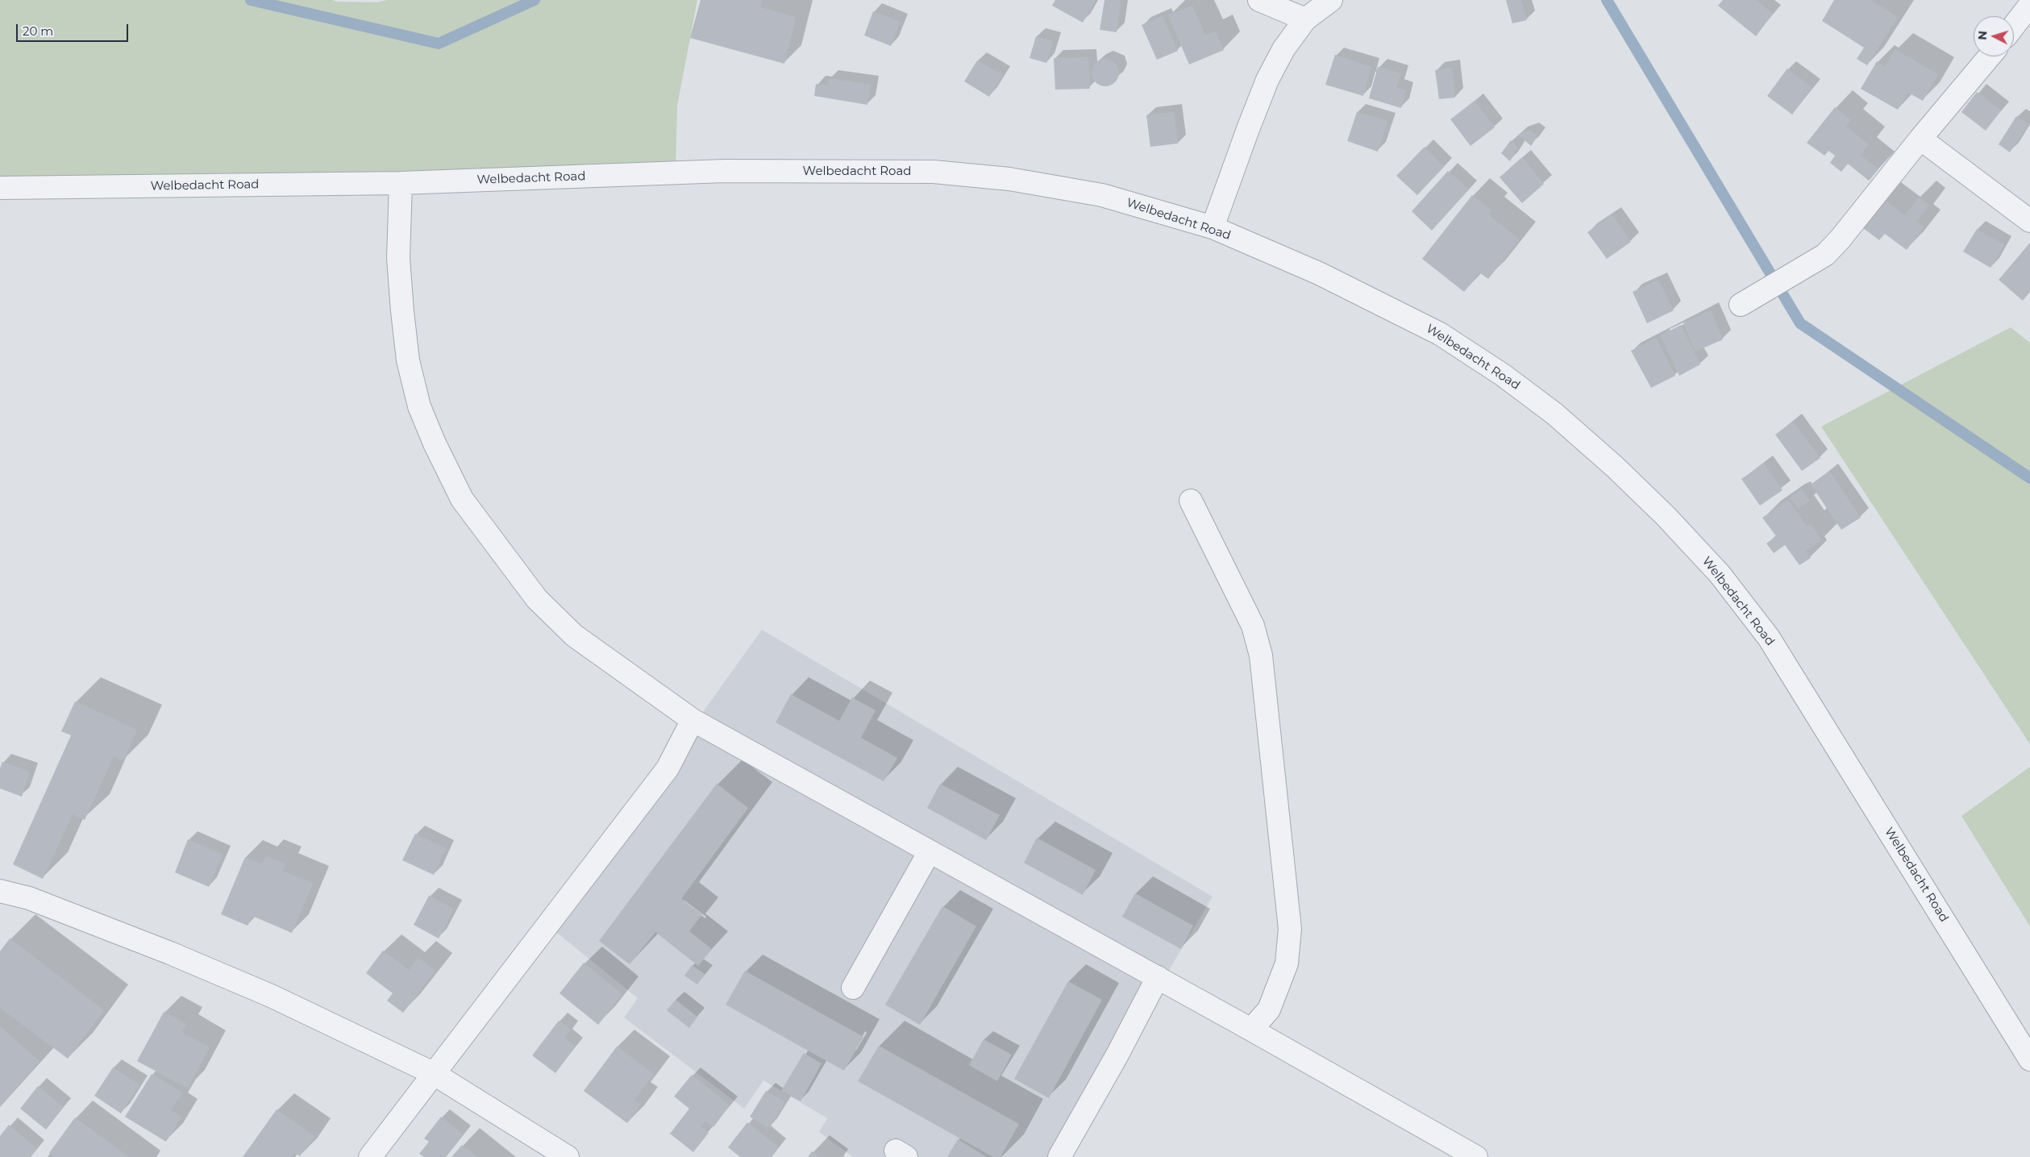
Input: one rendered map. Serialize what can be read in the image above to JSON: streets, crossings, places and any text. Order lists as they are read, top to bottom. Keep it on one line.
{"streets":{"street":["Welbedacht Road"]},"scale_bar":"20 m","north":"left"}
